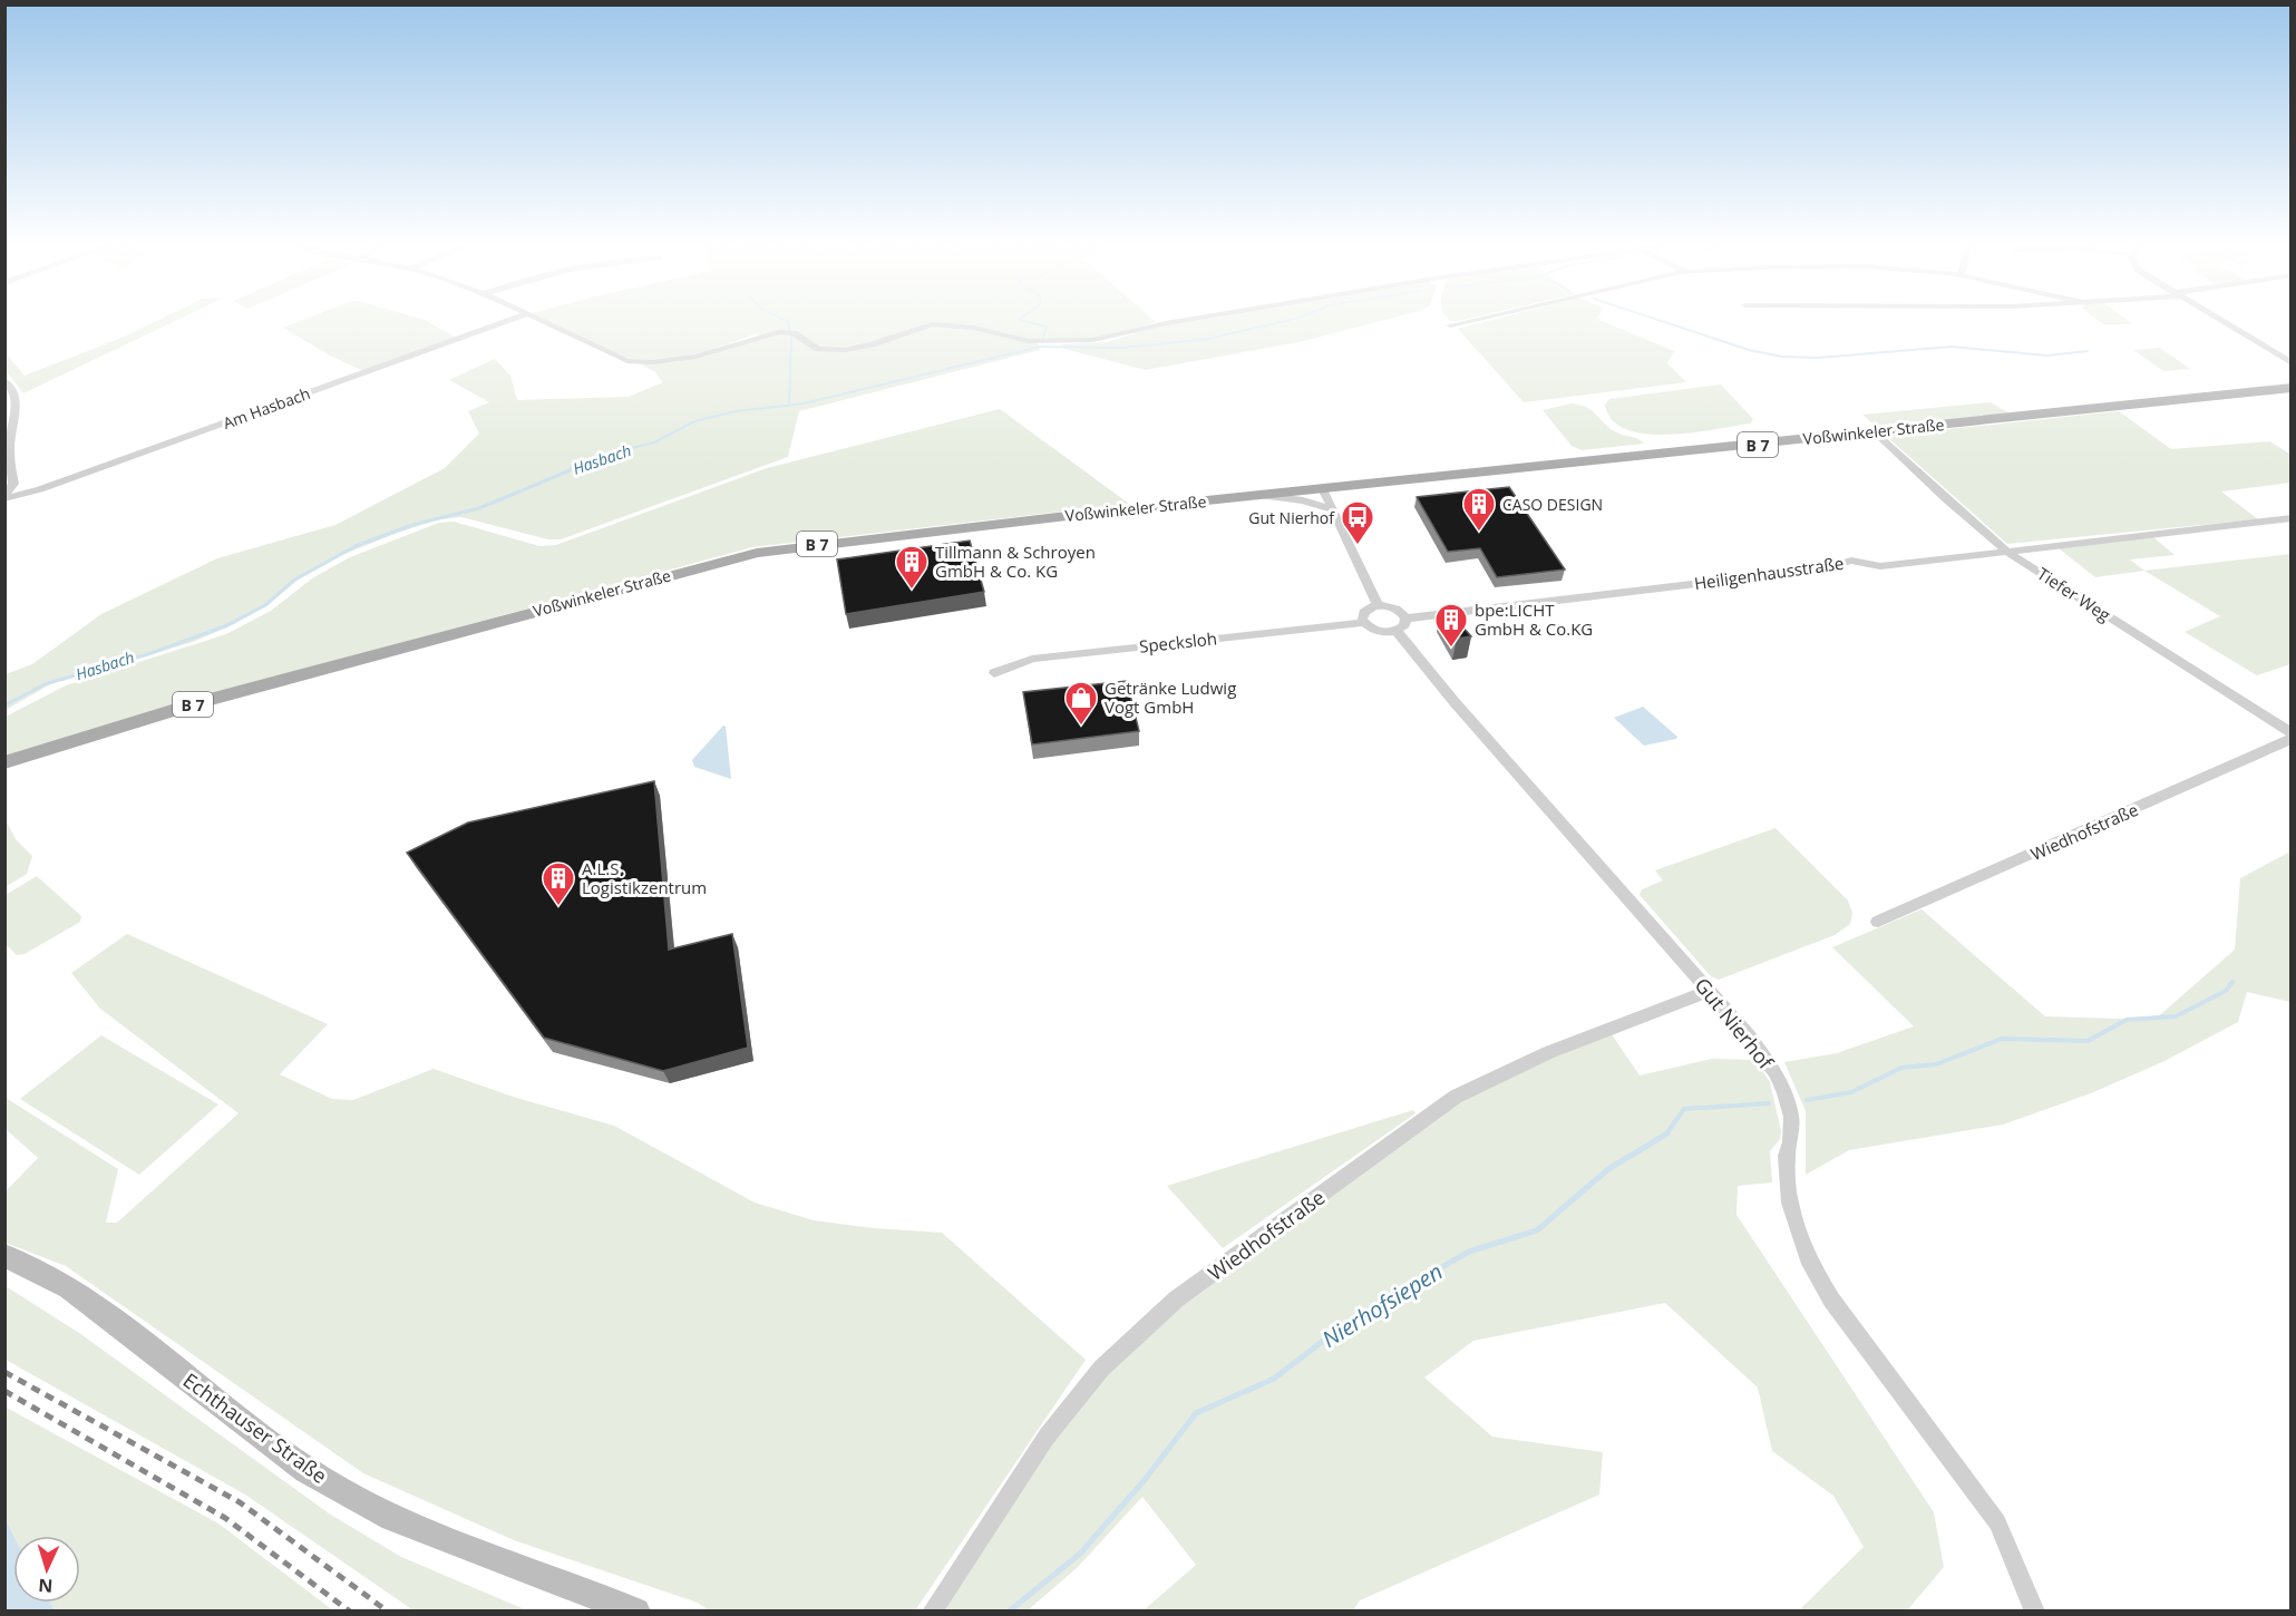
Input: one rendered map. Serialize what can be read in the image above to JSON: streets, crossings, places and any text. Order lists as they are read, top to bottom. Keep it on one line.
{"streets":{"main road":["Voßwinkeler Straße","B 7","Echthauser Straße"],"street":["Am Hasbach","Heiligenhausstraße","Tiefer Weg","Specksloh","Wiedhofstraße","Gut Nierhof"]},"crossings":[["Voßwinkeler Straße","Tiefer Weg"],["Heiligenhausstraße","Tiefer Weg"],["Wiedhofstraße","Gut Nierhof"]],"water":["Hasbach","Nierhofsiepen"],"places":{"building":["CASO DESIGN","Tillmann & Schroyen GmbH & Co. KG","bpe:LICHT GmbH & Co.KG","A.L.S. Logistikzentrum"],"bus stop":["Gut Nierhof"],"shop":["Getränke Ludwig Vogt GmbH"]},"north":"bottom"}
